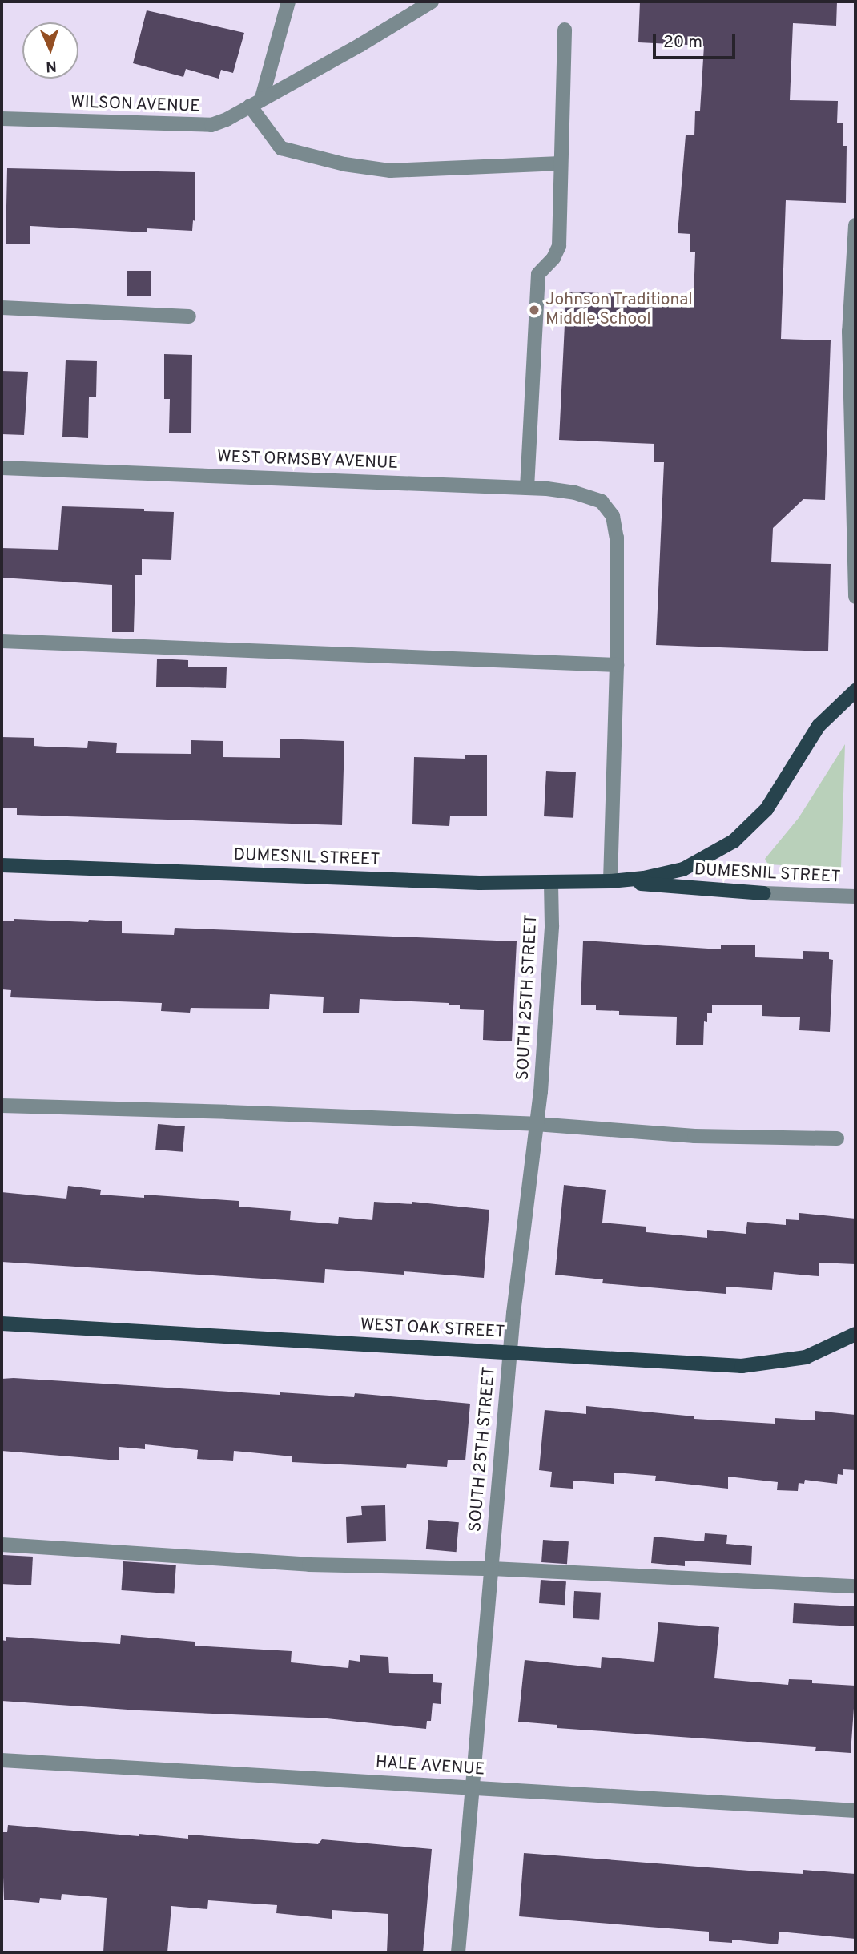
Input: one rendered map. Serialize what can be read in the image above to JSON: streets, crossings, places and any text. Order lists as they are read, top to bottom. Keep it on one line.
{"streets":{"main road":["DUMESNIL STREET","WEST OAK STREET"],"street":["WILSON AVENUE","WEST ORMSBY AVENUE","SOUTH 25TH STREET","HALE AVENUE"]},"crossings":[["DUMESNIL STREET","SOUTH 25TH STREET"],["SOUTH 25TH STREET","WEST OAK STREET"],["SOUTH 25TH STREET","HALE AVENUE"]],"places":["Johnson Traditional Middle School"],"scale_bar":"20 m","north":"bottom"}
